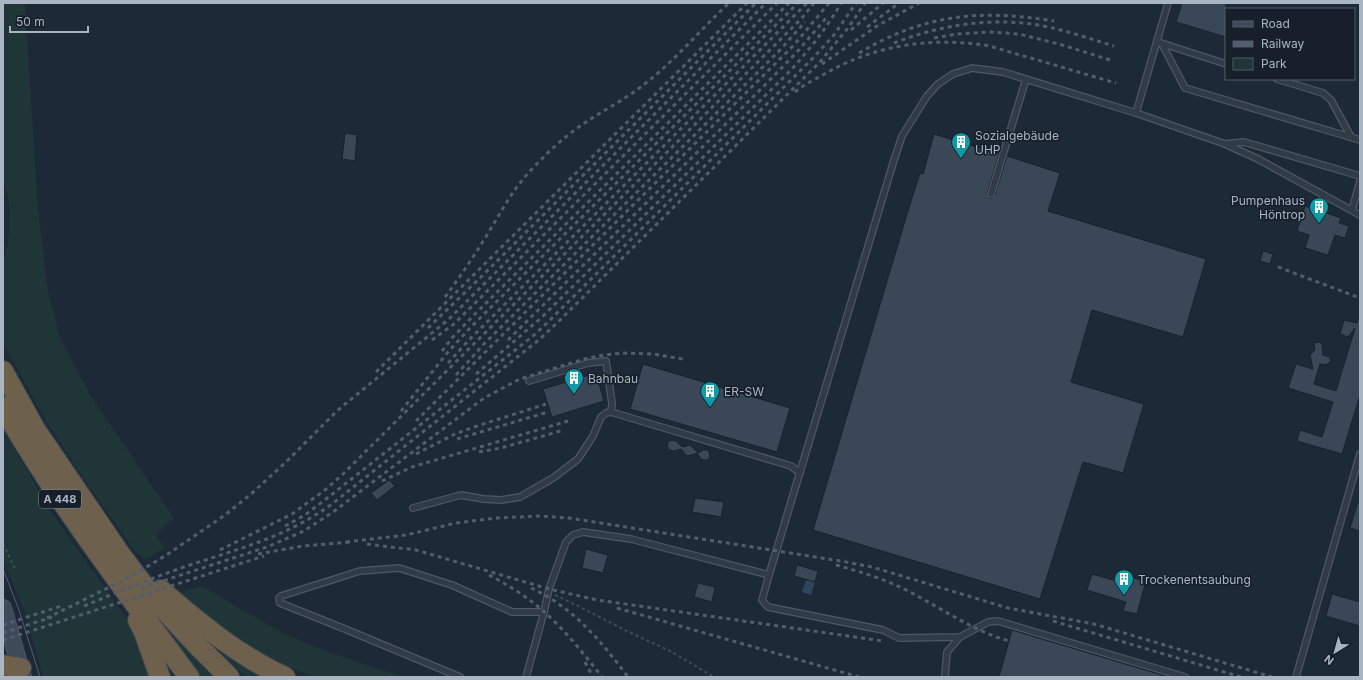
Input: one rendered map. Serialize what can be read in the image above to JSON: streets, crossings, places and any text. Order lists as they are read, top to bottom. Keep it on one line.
{"streets":{"highway":["A 448"]},"places":{"building":["Sozialgebäude UHP","Pumpenhaus Höntrop","Bahnbau","ER-SW","Trockenentsaubung"]},"legend":["Road","Railway","Park"],"scale_bar":"50 m","north":"bottom left"}
